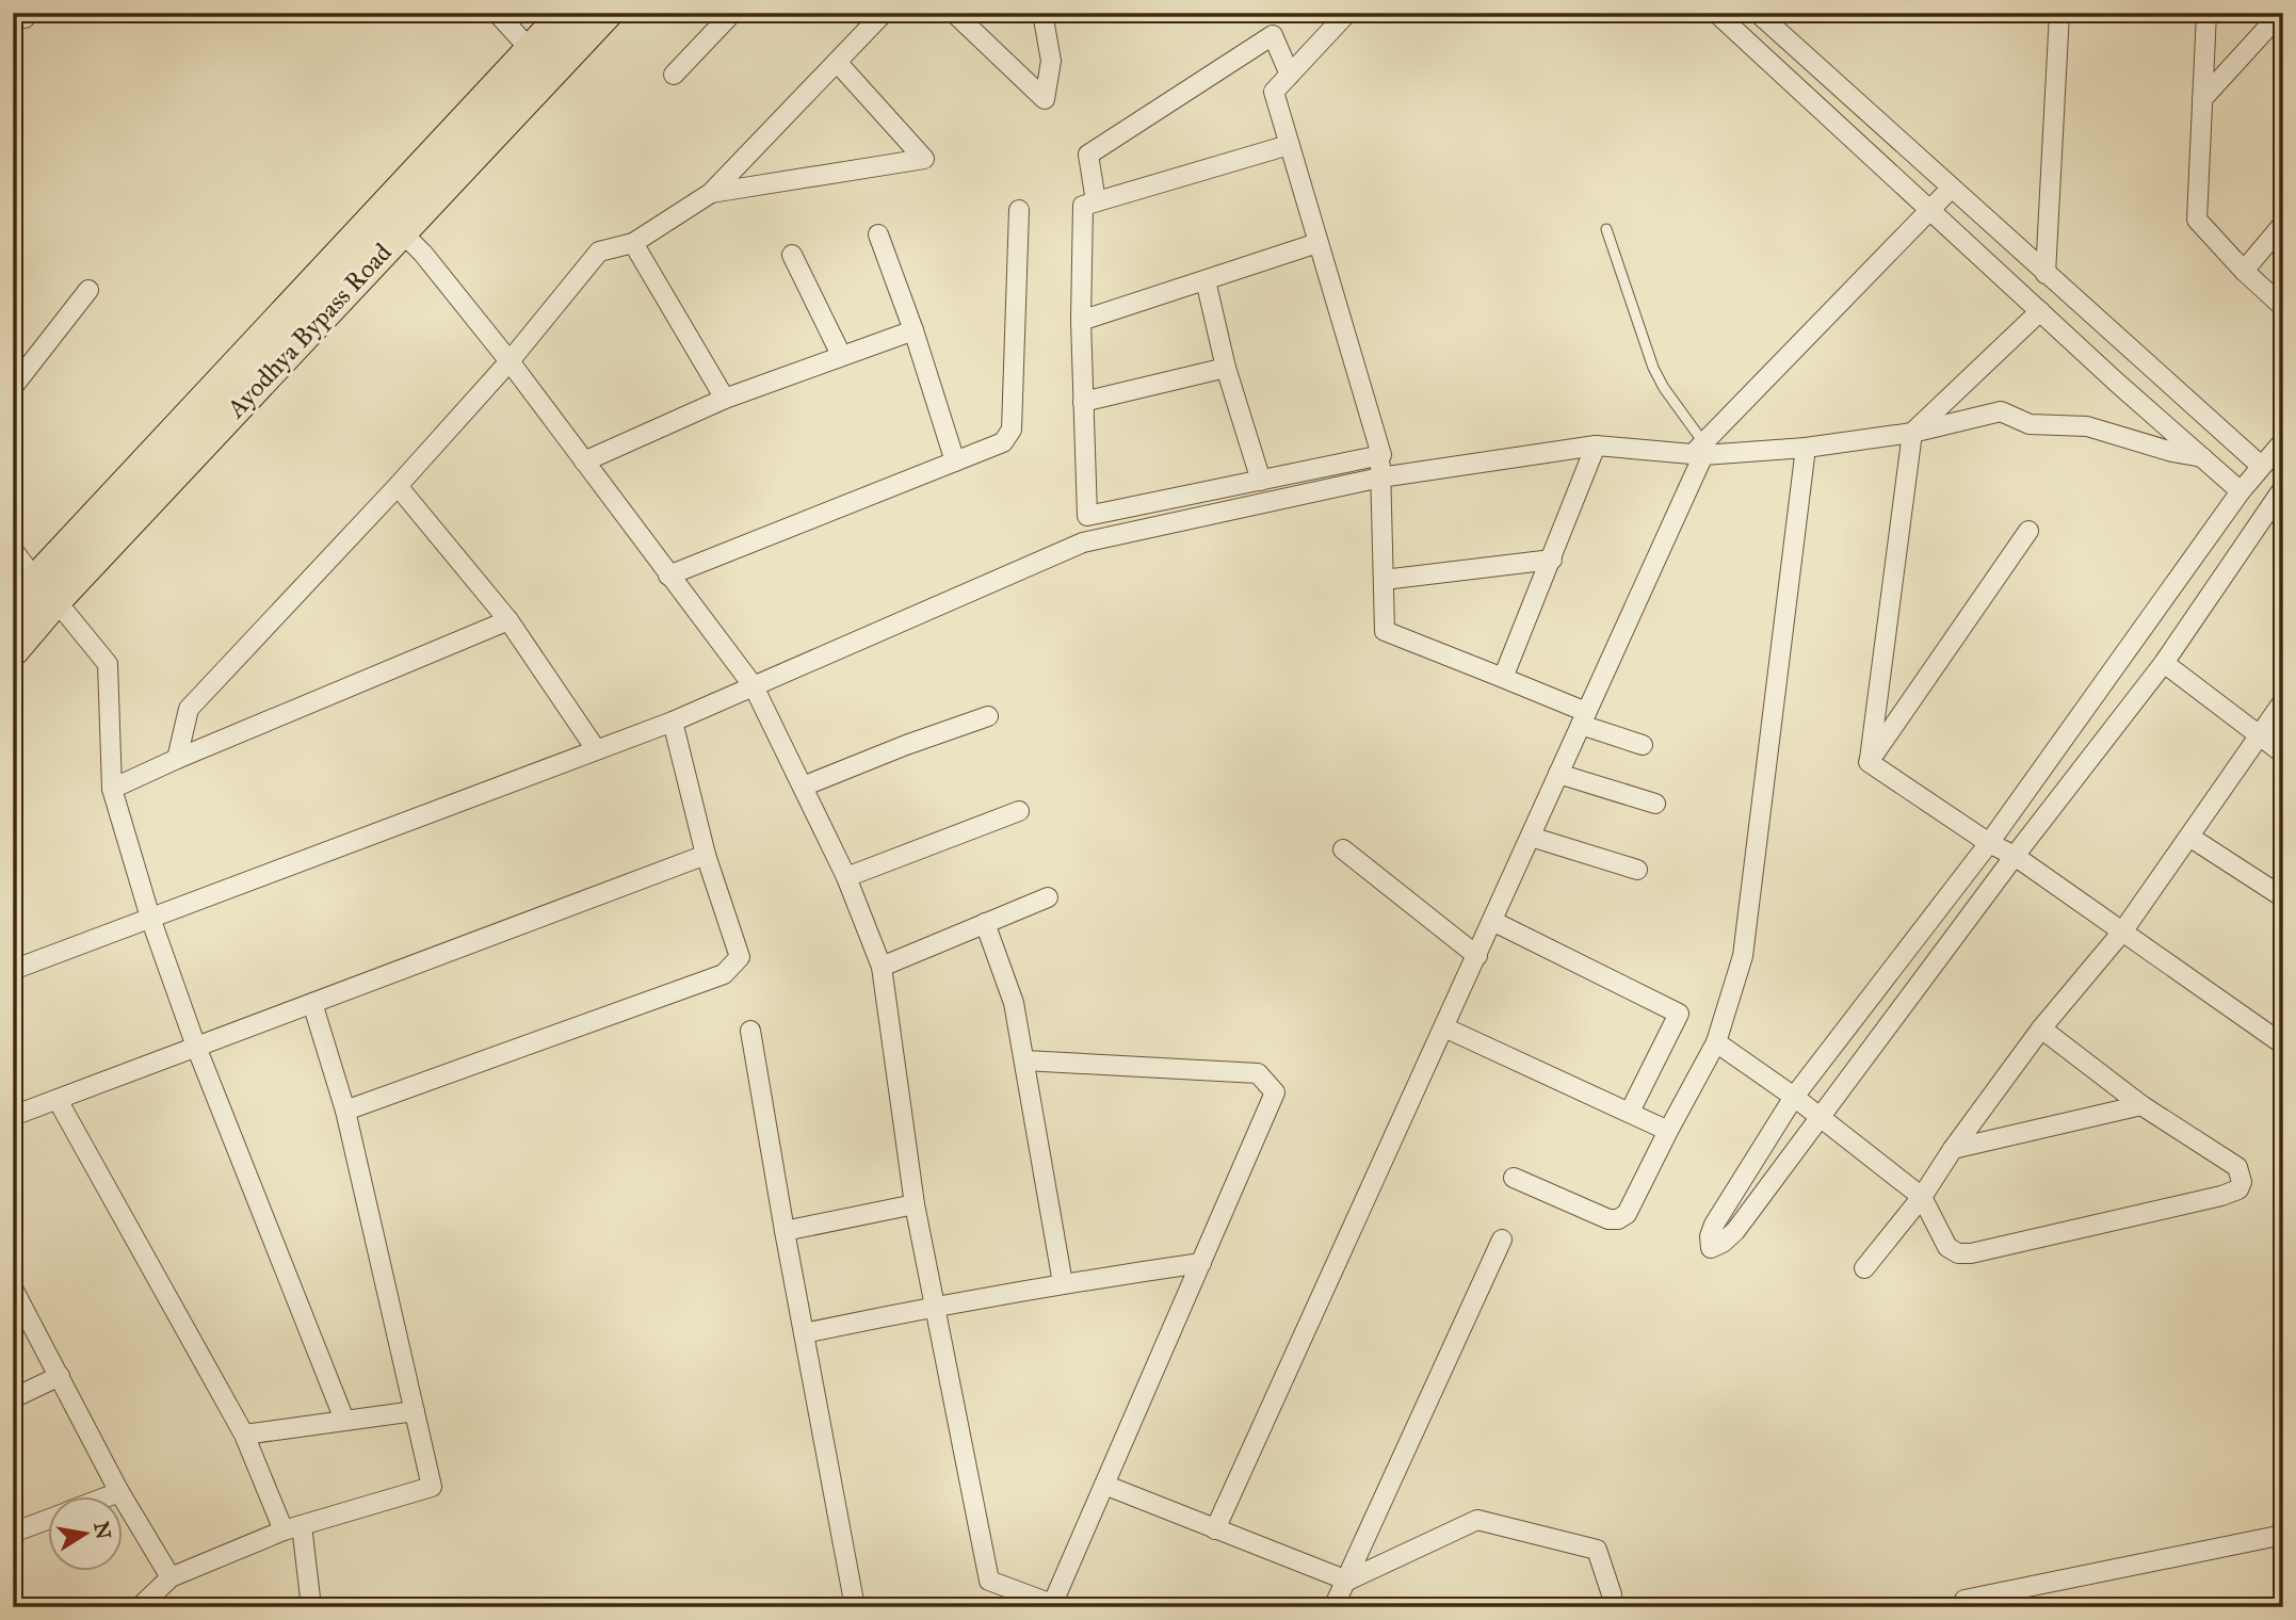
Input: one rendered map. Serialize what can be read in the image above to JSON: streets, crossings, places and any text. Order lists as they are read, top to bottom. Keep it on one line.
{"streets":{"main road":["Ayodhya Bypass Road"]},"north":"right"}
